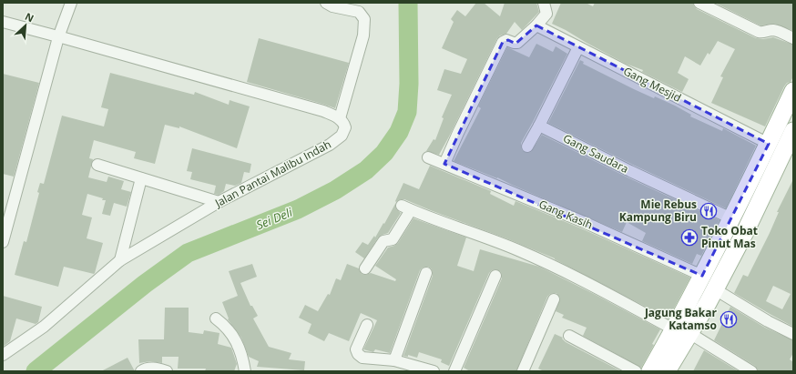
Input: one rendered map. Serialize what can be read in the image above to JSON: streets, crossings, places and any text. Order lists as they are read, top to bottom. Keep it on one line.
{"streets":{"street":["Gang Mesjid","Gang Saudara","Jalan Pantai Malibu Indah","Gang Kasih"]},"water":["Sei Deli"],"places":{"restaurant":["Mie Rebus Kampung Biru","Jagung Bakar Katamso"],"pharmacy":["Toko Obat Pinut Mas"]},"north":"top right"}
